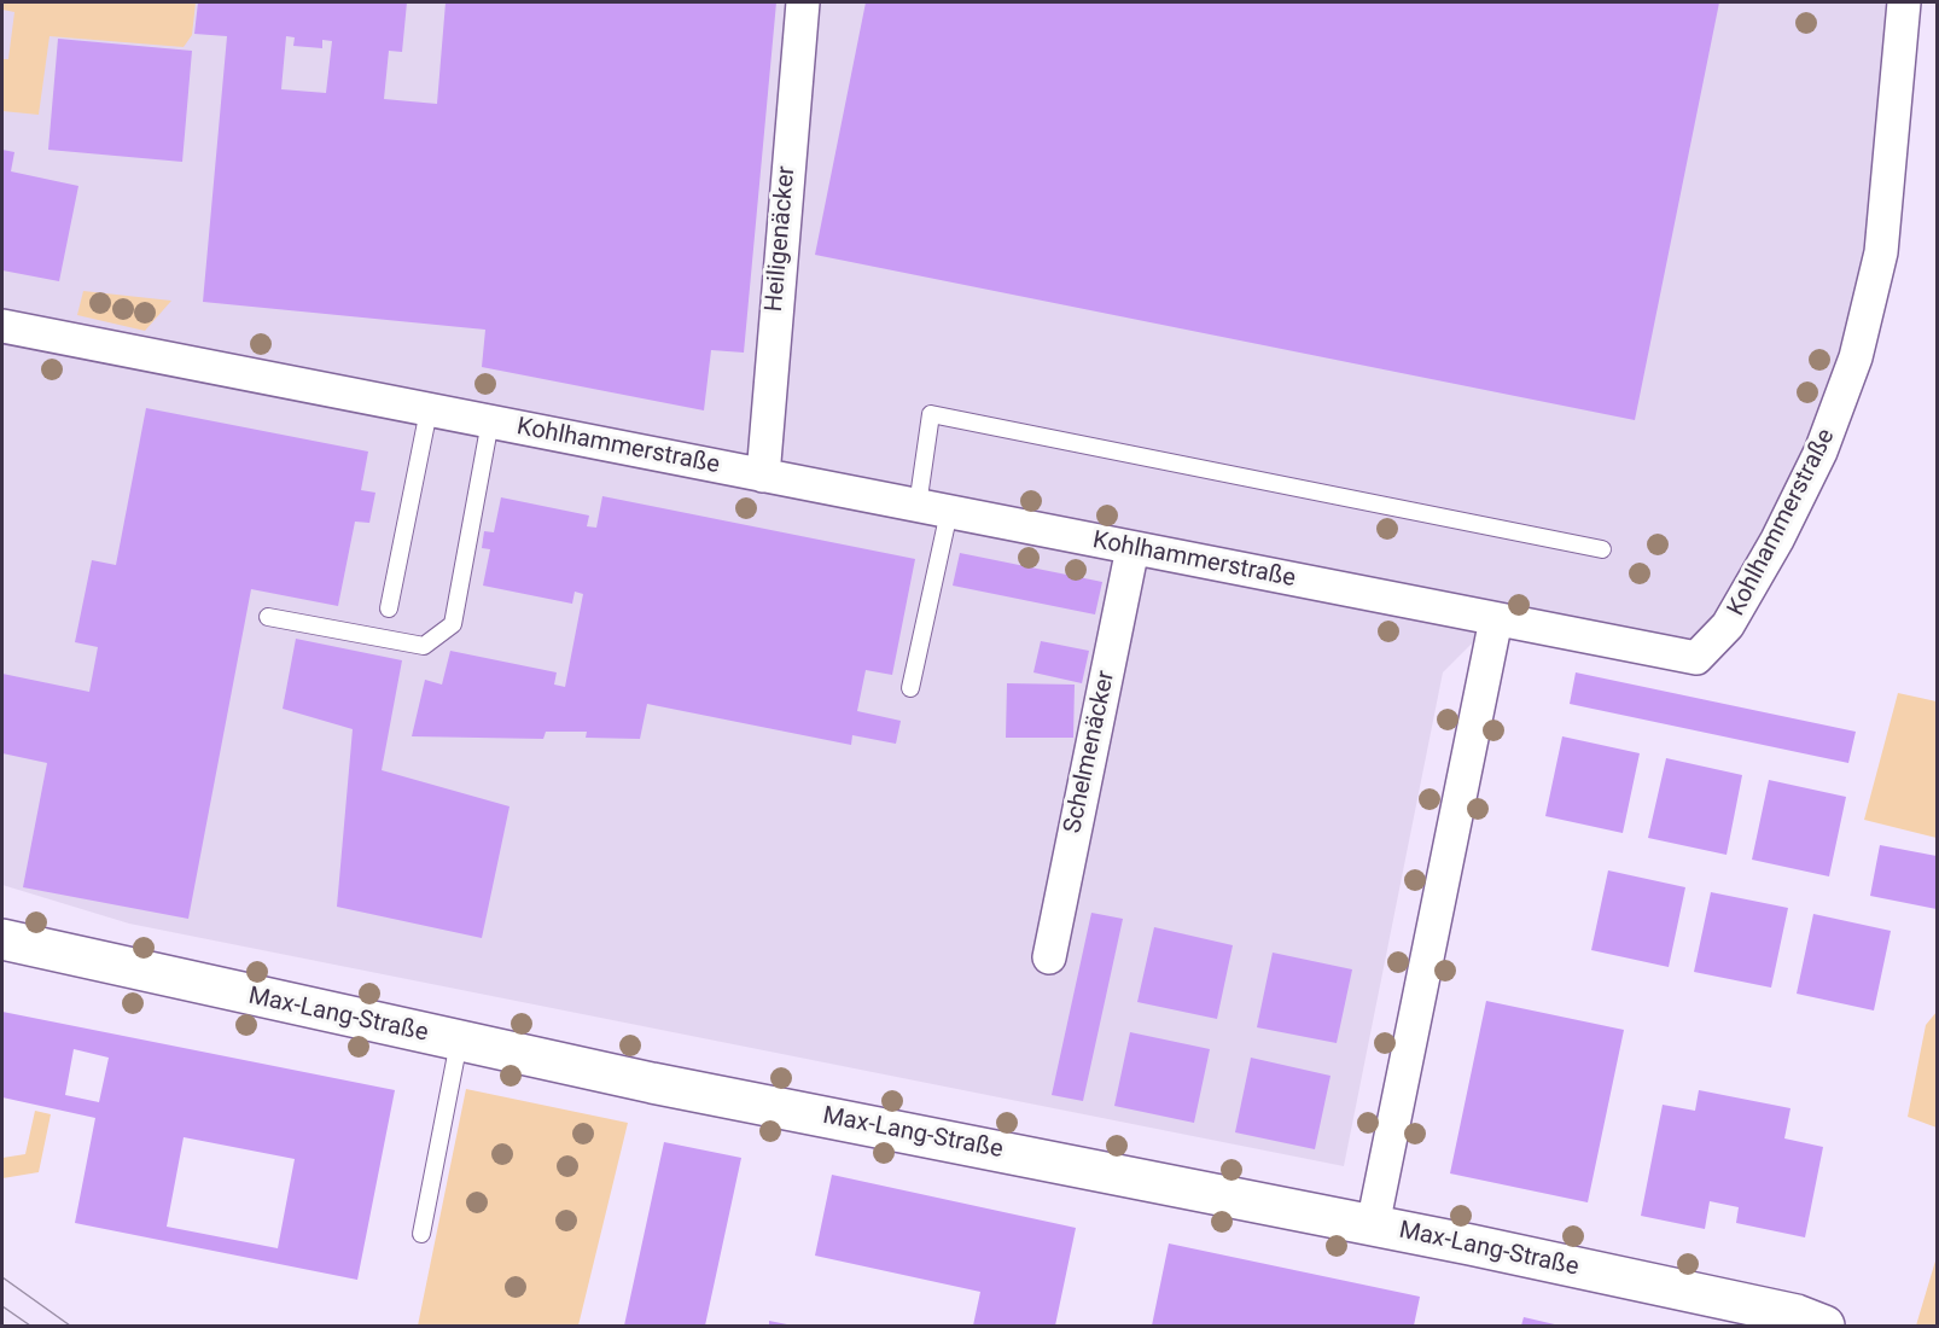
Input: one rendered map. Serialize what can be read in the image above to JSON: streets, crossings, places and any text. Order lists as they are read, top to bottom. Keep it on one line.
{"streets":{"main road":["Max-Lang-Straße"],"street":["Heiligenäcker","Kohlhammerstraße","Schelmenäcker"]},"crossings":[["Heiligenäcker","Kohlhammerstraße"],["Kohlhammerstraße","Schelmenäcker"]]}
